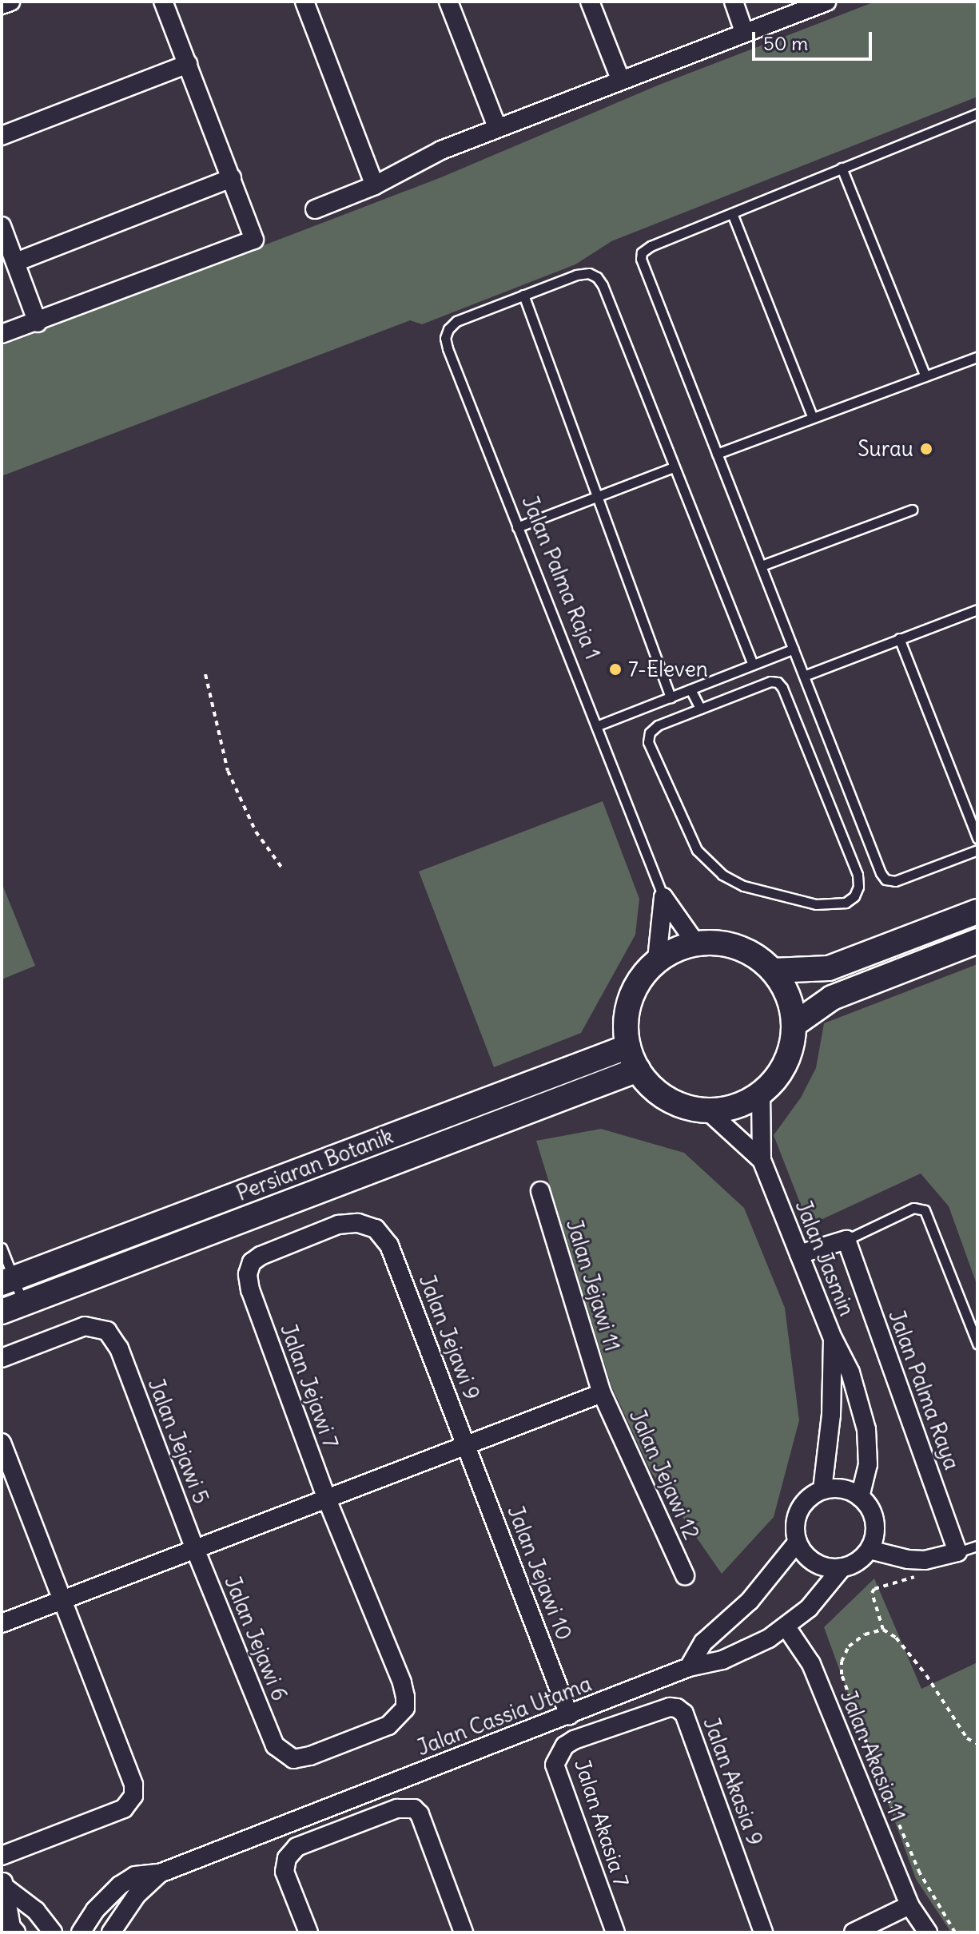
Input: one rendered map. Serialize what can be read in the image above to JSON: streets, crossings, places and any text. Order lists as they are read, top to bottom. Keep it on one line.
{"streets":{"main road":["Persiaran Botanik"],"street":["Jalan Palma Raja 1","Jalan Jasmin","Jalan Jejawi 11","Jalan Jejawi 9","Jalan Jejawi 7","Jalan Palma Raya","Jalan Jejawi 5","Jalan Jejawi 12","Jalan Jejawi 10","Jalan Jejawi 6","Jalan Cassia Utama","Jalan Akasia 11","Jalan Akasia 9","Jalan Akasia 7"]},"crossings":[["Jalan Palma Raja 1","Persiaran Botanik"],["Jalan Palma Raja 1","Jalan Jasmin"],["Persiaran Botanik","Jalan Jasmin"],["Jalan Jasmin","Jalan Cassia Utama"],["Jalan Jejawi 11","Jalan Jejawi 12"],["Jalan Jejawi 9","Jalan Jejawi 7"],["Jalan Jejawi 9","Jalan Jejawi 10"],["Jalan Jejawi 7","Jalan Jejawi 6"],["Jalan Jejawi 5","Jalan Jejawi 6"],["Jalan Jejawi 10","Jalan Cassia Utama"],["Jalan Cassia Utama","Jalan Akasia 11"],["Jalan Akasia 9","Jalan Akasia 7"]],"places":["Surau","7-Eleven"],"scale_bar":"50 m"}
